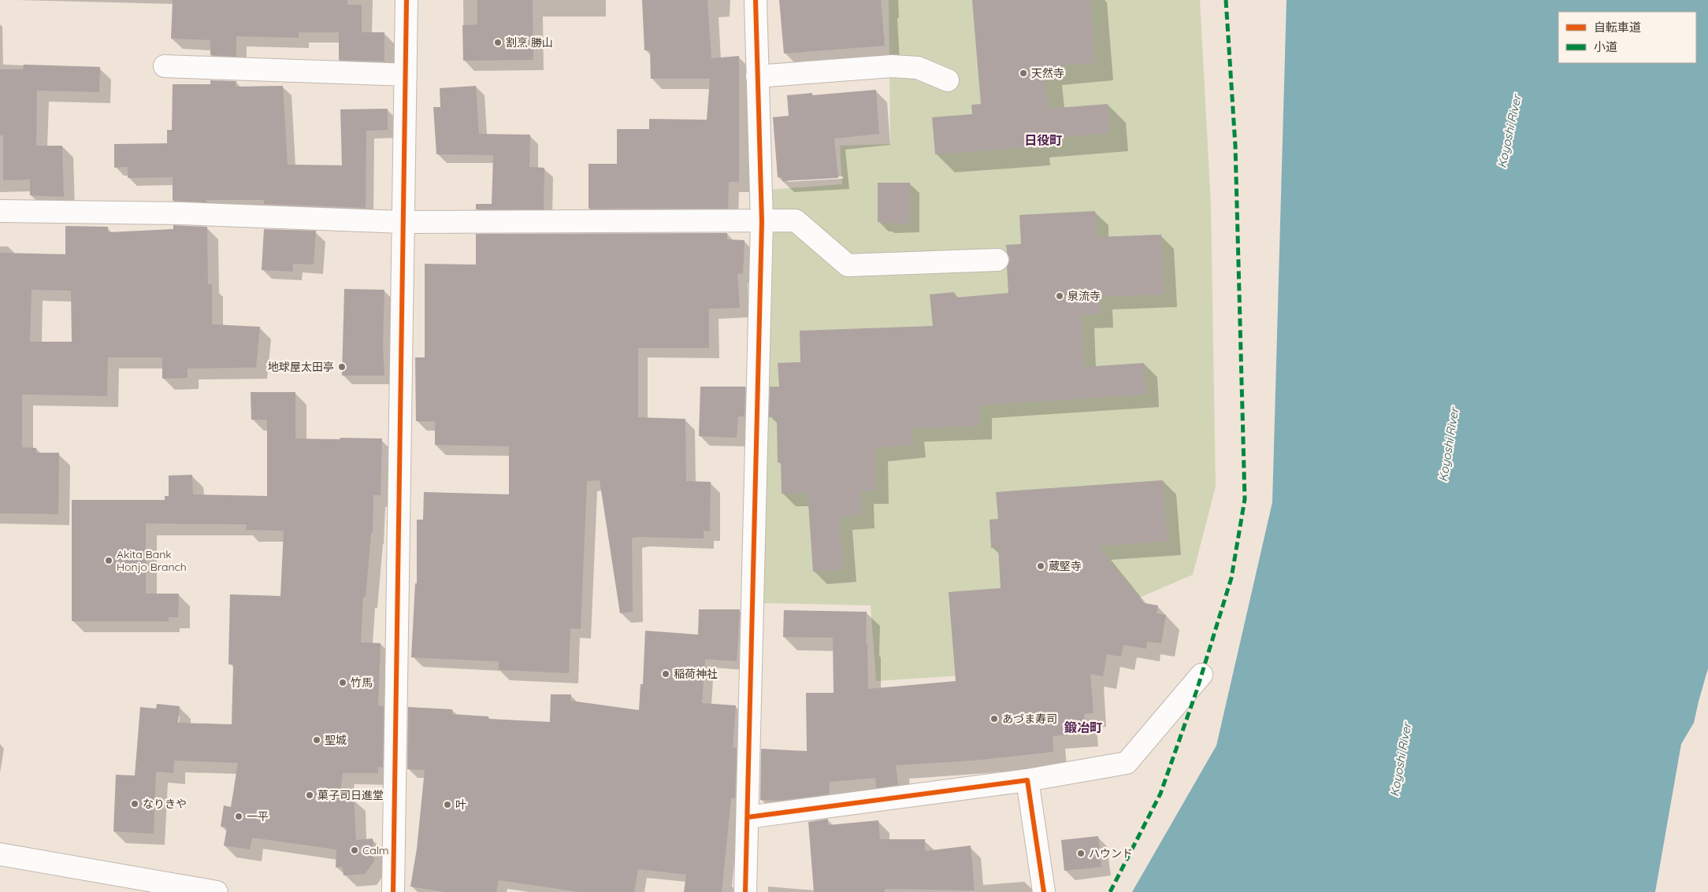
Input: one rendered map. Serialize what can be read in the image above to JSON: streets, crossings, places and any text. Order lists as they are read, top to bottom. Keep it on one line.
{"districts":["日役町","鍛冶町"],"water":["Koyoshi River"],"places":["割烹 勝山","天然寺","泉流寺","地球屋太田亭","Akita Bank Honjo Branch","蔵堅寺","稲荷神社","竹馬","あづま寿司","聖城","菓子司日進堂","なりきや","叶","一平","Calm","ハウンド"],"legend":["自転車道","小道"]}
